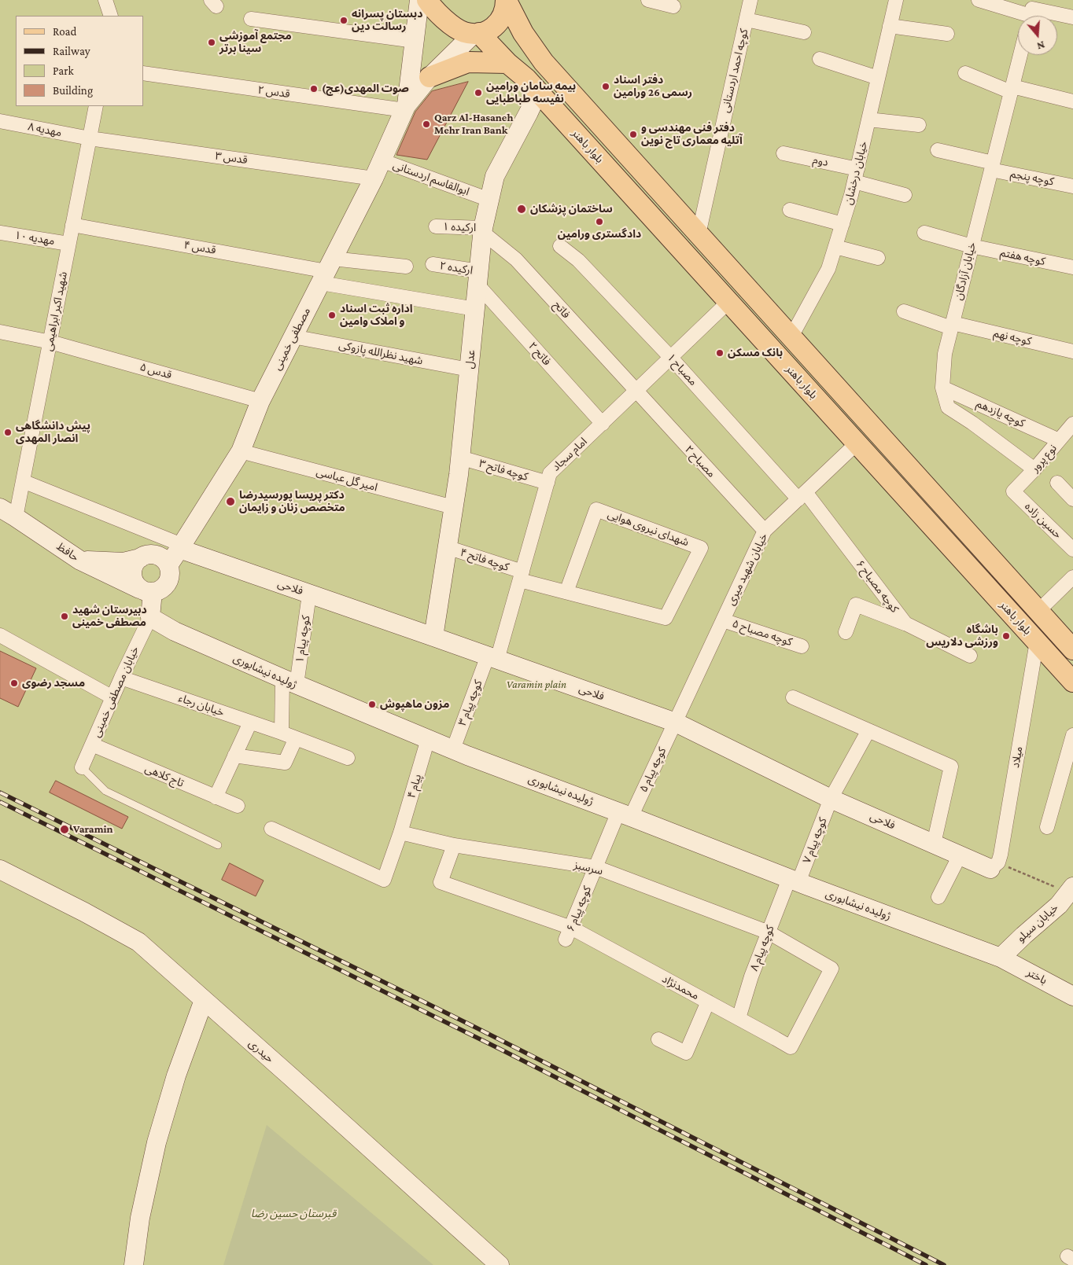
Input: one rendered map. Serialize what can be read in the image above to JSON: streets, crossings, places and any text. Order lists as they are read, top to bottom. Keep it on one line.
{"streets":{"main road":["بلوار باهنر","مصطفی خمینی","عدل","حافظ","فلاحی","ژولیده نیشابوری","خیابان سیلو","باختر","حیدری"],"street":["کوچه احمد اردستانی","قدس ۲","مهدیه ۸","قدس ۳","دوم","خیابان درخشان","کوچه پنجم","ابوالقاسم اردستانی","ارکیده ۱","مهدیه ۱۰","قدس ۴","کوچه هفتم","ارکیده ۲","خیابان آزادگان","فاتح","شهید اکبر ابراهیمی","کوچه نهم","شهید نظرالله پازوکی","فاتح ۲","مصباح ۱","قدس ۵","کوچه یازدهم","امام سجاد","نوع پرور","مصباح ۲","کوچه فاتح ۳","امیر گل عباسی","حسین زاده","شهدای نیروی هوایی","کوچه فاتح ۴","خیابان شهید میری","کوچه مصباح ۶","کوچه مصباح ۵","کوچه پیام ۱","خیابان مصطفی خمینی","کوچه پیام ۳","خیابان رجاء","میلاد","کوچه پیام ۵","تاج کلاهی","پیام ۴","کوچه پیام ۷","سرسبز","کوچه پیام ۶","کوچه پیام ۸","محمدنژاد"]},"crossings":[["کوچه احمد اردستانی","بلوار باهنر"],["قدس ۲","مصطفی خمینی"],["مهدیه ۸","قدس ۳"],["مهدیه ۸","شهید اکبر ابراهیمی"],["بلوار باهنر","خیابان درخشان"],["بلوار باهنر","عدل"],["بلوار باهنر","امام سجاد"],["بلوار باهنر","خیابان شهید میری"],["بلوار باهنر","میلاد"],["قدس ۳","شهید اکبر ابراهیمی"],["قدس ۳","مصطفی خمینی"],["دوم","خیابان درخشان"],["کوچه پنجم","خیابان آزادگان"],["ابوالقاسم اردستانی","مصطفی خمینی"],["ارکیده ۱","فاتح"],["ارکیده ۱","عدل"],["مهدیه ۱۰","شهید اکبر ابراهیمی"],["قدس ۴","شهید اکبر ابراهیمی"],["قدس ۴","مصطفی خمینی"],["کوچه هفتم","خیابان آزادگان"],["ارکیده ۲","فاتح ۲"],["ارکیده ۲","عدل"],["خیابان آزادگان","کوچه نهم"],["خیابان آزادگان","کوچه یازدهم"],["خیابان آزادگان","نوع پرور"],["فاتح","عدل"],["فاتح","امام سجاد"],["فاتح","مصباح ۲"],["شهید اکبر ابراهیمی","قدس ۵"],["شهید اکبر ابراهیمی","حافظ"],["مصطفی خمینی","شهید نظرالله پازوکی"],["مصطفی خمینی","قدس ۵"],["مصطفی خمینی","امیر گل عباسی"],["مصطفی خمینی","حافظ"],["مصطفی خمینی","فلاحی"],["شهید نظرالله پازوکی","عدل"],["فاتح ۲","عدل"],["فاتح ۲","امام سجاد"],["عدل","کوچه فاتح ۳"],["عدل","امیر گل عباسی"],["عدل","کوچه فاتح ۴"],["عدل","فلاحی"],["مصباح ۱","امام سجاد"],["مصباح ۱","خیابان شهید میری"],["مصباح ۱","کوچه مصباح ۶"],["کوچه یازدهم","نوع پرور"],["امام سجاد","مصباح ۲"],["امام سجاد","کوچه فاتح ۳"],["امام سجاد","شهدای نیروی هوایی"],["امام سجاد","کوچه فاتح ۴"],["امام سجاد","فلاحی"],["امام سجاد","کوچه پیام ۳"],["نوع پرور","حسین زاده"],["مصباح ۲","خیابان شهید میری"],["شهدای نیروی هوایی","کوچه فاتح ۴"],["خیابان شهید میری","کوچه مصباح ۶"],["خیابان شهید میری","فلاحی"],["خیابان شهید میری","کوچه مصباح ۵"],["خیابان شهید میری","کوچه پیام ۵"],["فلاحی","کوچه پیام ۱"],["فلاحی","کوچه پیام ۳"],["فلاحی","میلاد"],["فلاحی","کوچه پیام ۵"],["فلاحی","کوچه پیام ۷"],["کوچه پیام ۱","ژولیده نیشابوری"],["کوچه پیام ۱","خیابان رجاء"],["ژولیده نیشابوری","خیابان مصطفی خمینی"],["ژولیده نیشابوری","کوچه پیام ۳"],["ژولیده نیشابوری","کوچه پیام ۵"],["ژولیده نیشابوری","پیام ۴"],["ژولیده نیشابوری","کوچه پیام ۷"],["ژولیده نیشابوری","کوچه پیام ۶"],["ژولیده نیشابوری","خیابان سیلو"],["ژولیده نیشابوری","کوچه پیام ۸"],["ژولیده نیشابوری","باختر"],["خیابان مصطفی خمینی","خیابان رجاء"],["خیابان مصطفی خمینی","تاج کلاهی"],["کوچه پیام ۵","کوچه پیام ۶"],["پیام ۴","سرسبز"],["کوچه پیام ۷","کوچه پیام ۸"],["سرسبز","کوچه پیام ۶"],["سرسبز","کوچه پیام ۸"],["سرسبز","محمدنژاد"],["کوچه پیام ۶","محمدنژاد"],["خیابان سیلو","باختر"],["کوچه پیام ۸","محمدنژاد"]],"parks":["Varamin plain","قبرستان حسین رضا"],"places":["دبستان پسرانه رسالت دین","مجتمع آموزشی سینا برتر","دفتر اسناد رسمی 26 ورامین","صوت المهدی(عج)","بیمه سامان ورامین نفیسه طباطبایی","Qarz Al-Hasaneh Mehr Iran Bank","دفتر فنی مهندسی و آتلیه معماری تاج نوین","ساختمان پزشکان","دادگستری ورامین","اداره ثبت اسناد و املاک وامین","بانک مسکن","پیش دانشگاهی انصار المهدی","دکتر پریسا پورسیدرضا متخصص زنان و زایمان","دبیرستان شهید مصطفی خمینی","باشگاه ورزشی دلاریس","مسجد رضوی","مزون ماهپوش","Varamin"],"legend":["Road","Railway","Park","Building"],"north":"bottom"}
